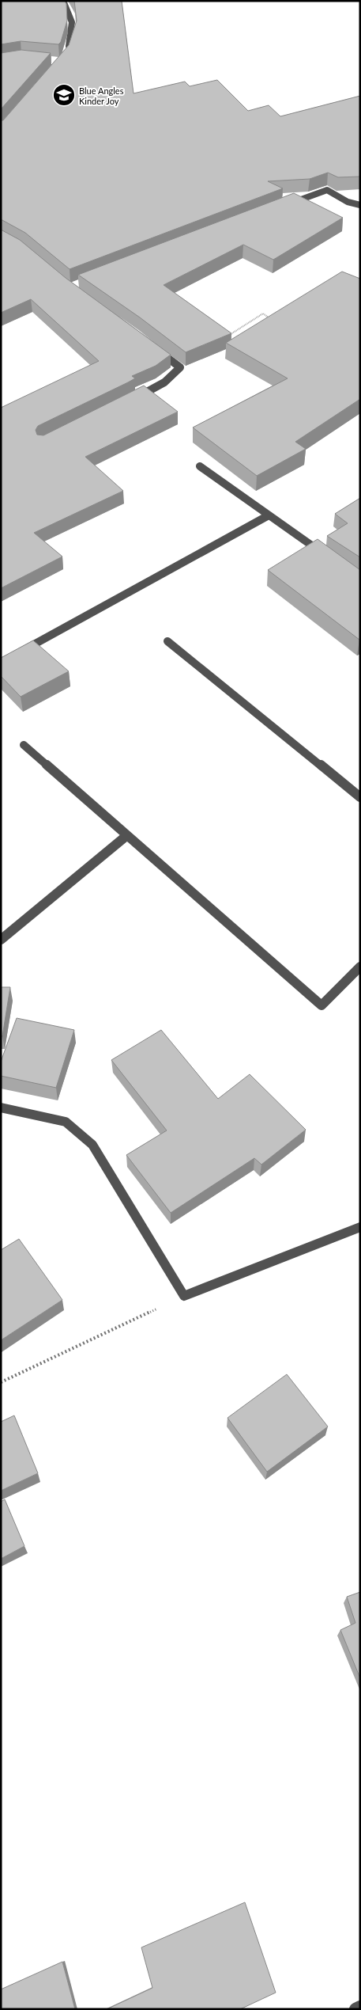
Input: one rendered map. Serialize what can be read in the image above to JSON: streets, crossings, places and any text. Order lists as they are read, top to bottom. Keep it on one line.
{"places":{"school or university":["Blue Angles Kinder Joy"]}}
